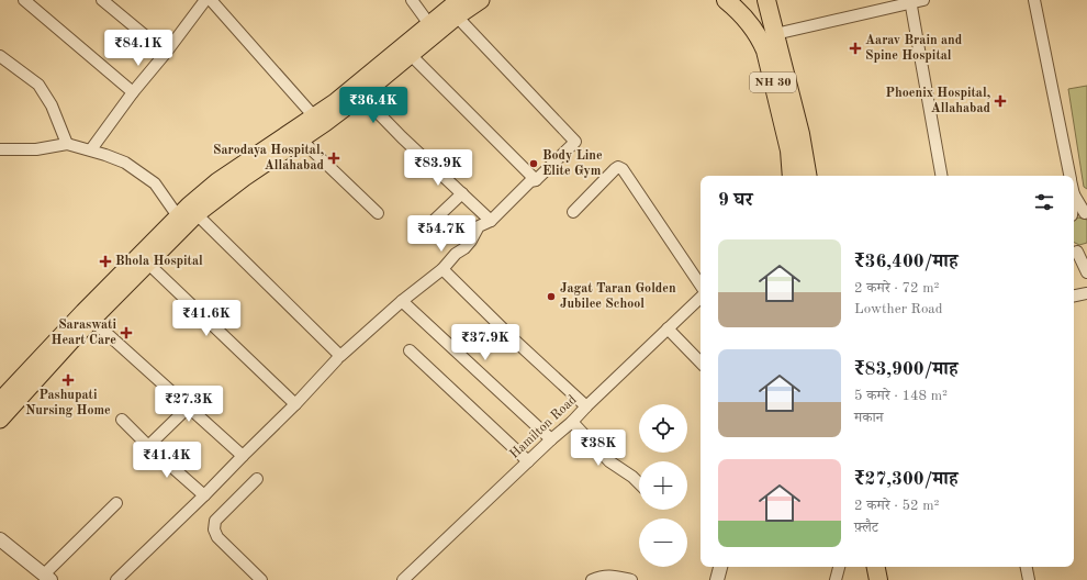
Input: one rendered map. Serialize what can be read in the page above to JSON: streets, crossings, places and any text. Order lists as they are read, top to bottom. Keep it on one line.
{"streets":{"highway":["NH 30"],"street":["Hamilton Road"]},"places":{"health":["Aarav Brain and Spine Hospital","Phoenix Hospital, Allahabad","Sarodaya Hospital, Allahabad","Bhola Hospital","Saraswati Heart Care","Pashupati Nursing Home"],"other":["Body Line Elite Gym","Jagat Taran Golden Jubilee School"]},"page":{"price":["₹84.1K","₹36.4K","₹83.9K","₹54.7K","₹41.6K","₹37.9K","₹27.3K","₹38K","₹41.4K"],"heading":"9 घर","list":[{"name":"₹36,400/माह","note":"2 कमरे · 72 m² · Lowther Road"},{"name":"₹83,900/माह","note":"5 कमरे · 148 m² · मकान"},{"name":"₹27,300/माह","note":"2 कमरे · 52 m² · फ़्लैट"}],"map_buttons":["+","−"]}}
